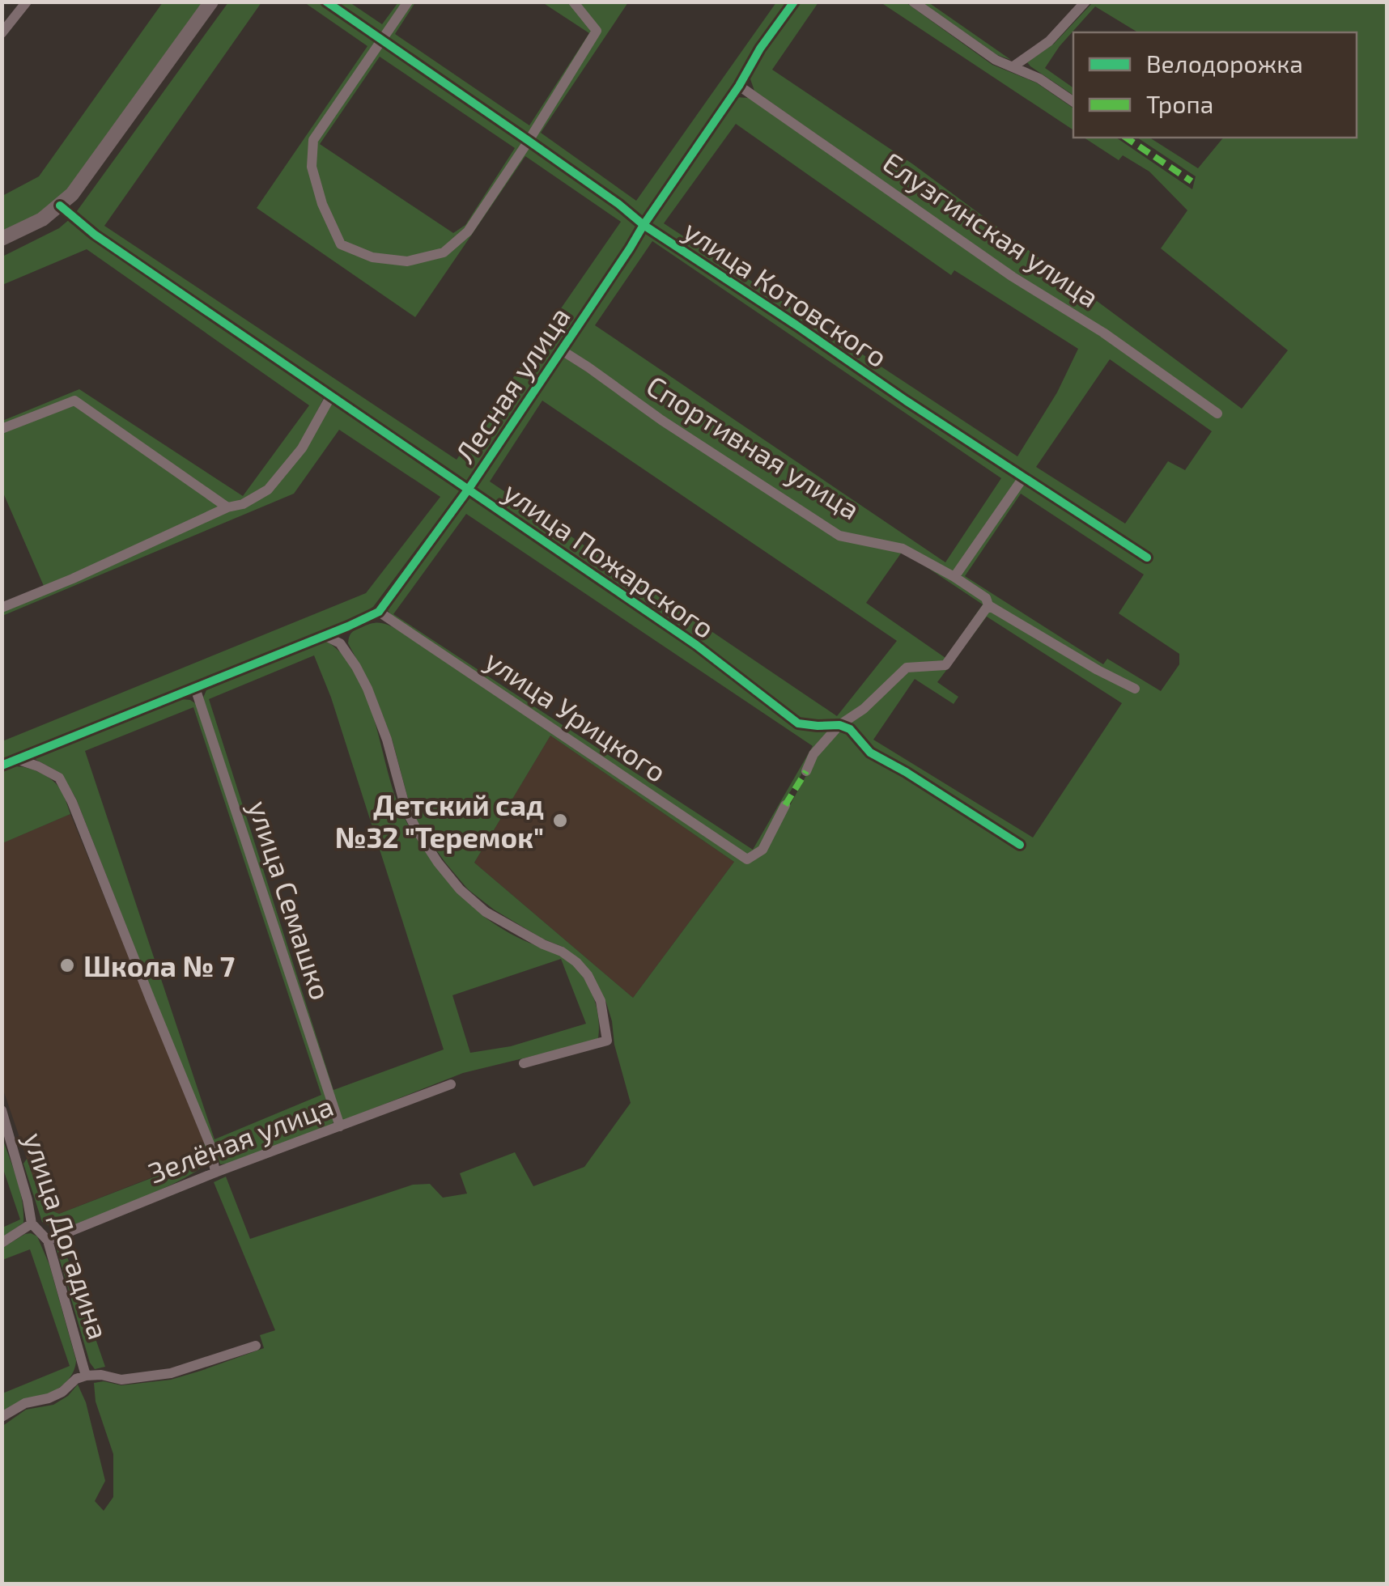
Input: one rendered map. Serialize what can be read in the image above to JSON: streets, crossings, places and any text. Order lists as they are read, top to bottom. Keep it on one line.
{"streets":{"street":["Елузгинская улица","улица Котовского","Лесная улица","Спортивная улица","улица Пожарского","улица Урицкого","улица Семашко","Зелёная улица","улица Догадина"]},"crossings":[["Елузгинская улица","Лесная улица"],["улица Котовского","Лесная улица"],["Лесная улица","Спортивная улица"],["Лесная улица","улица Пожарского"],["Лесная улица","улица Урицкого"],["Лесная улица","улица Семашко"],["улица Семашко","Зелёная улица"],["Зелёная улица","улица Догадина"]],"places":["Детский сад №32 \"Теремок\"","Школа № 7"],"legend":["Велодорожка","Тропа"]}
